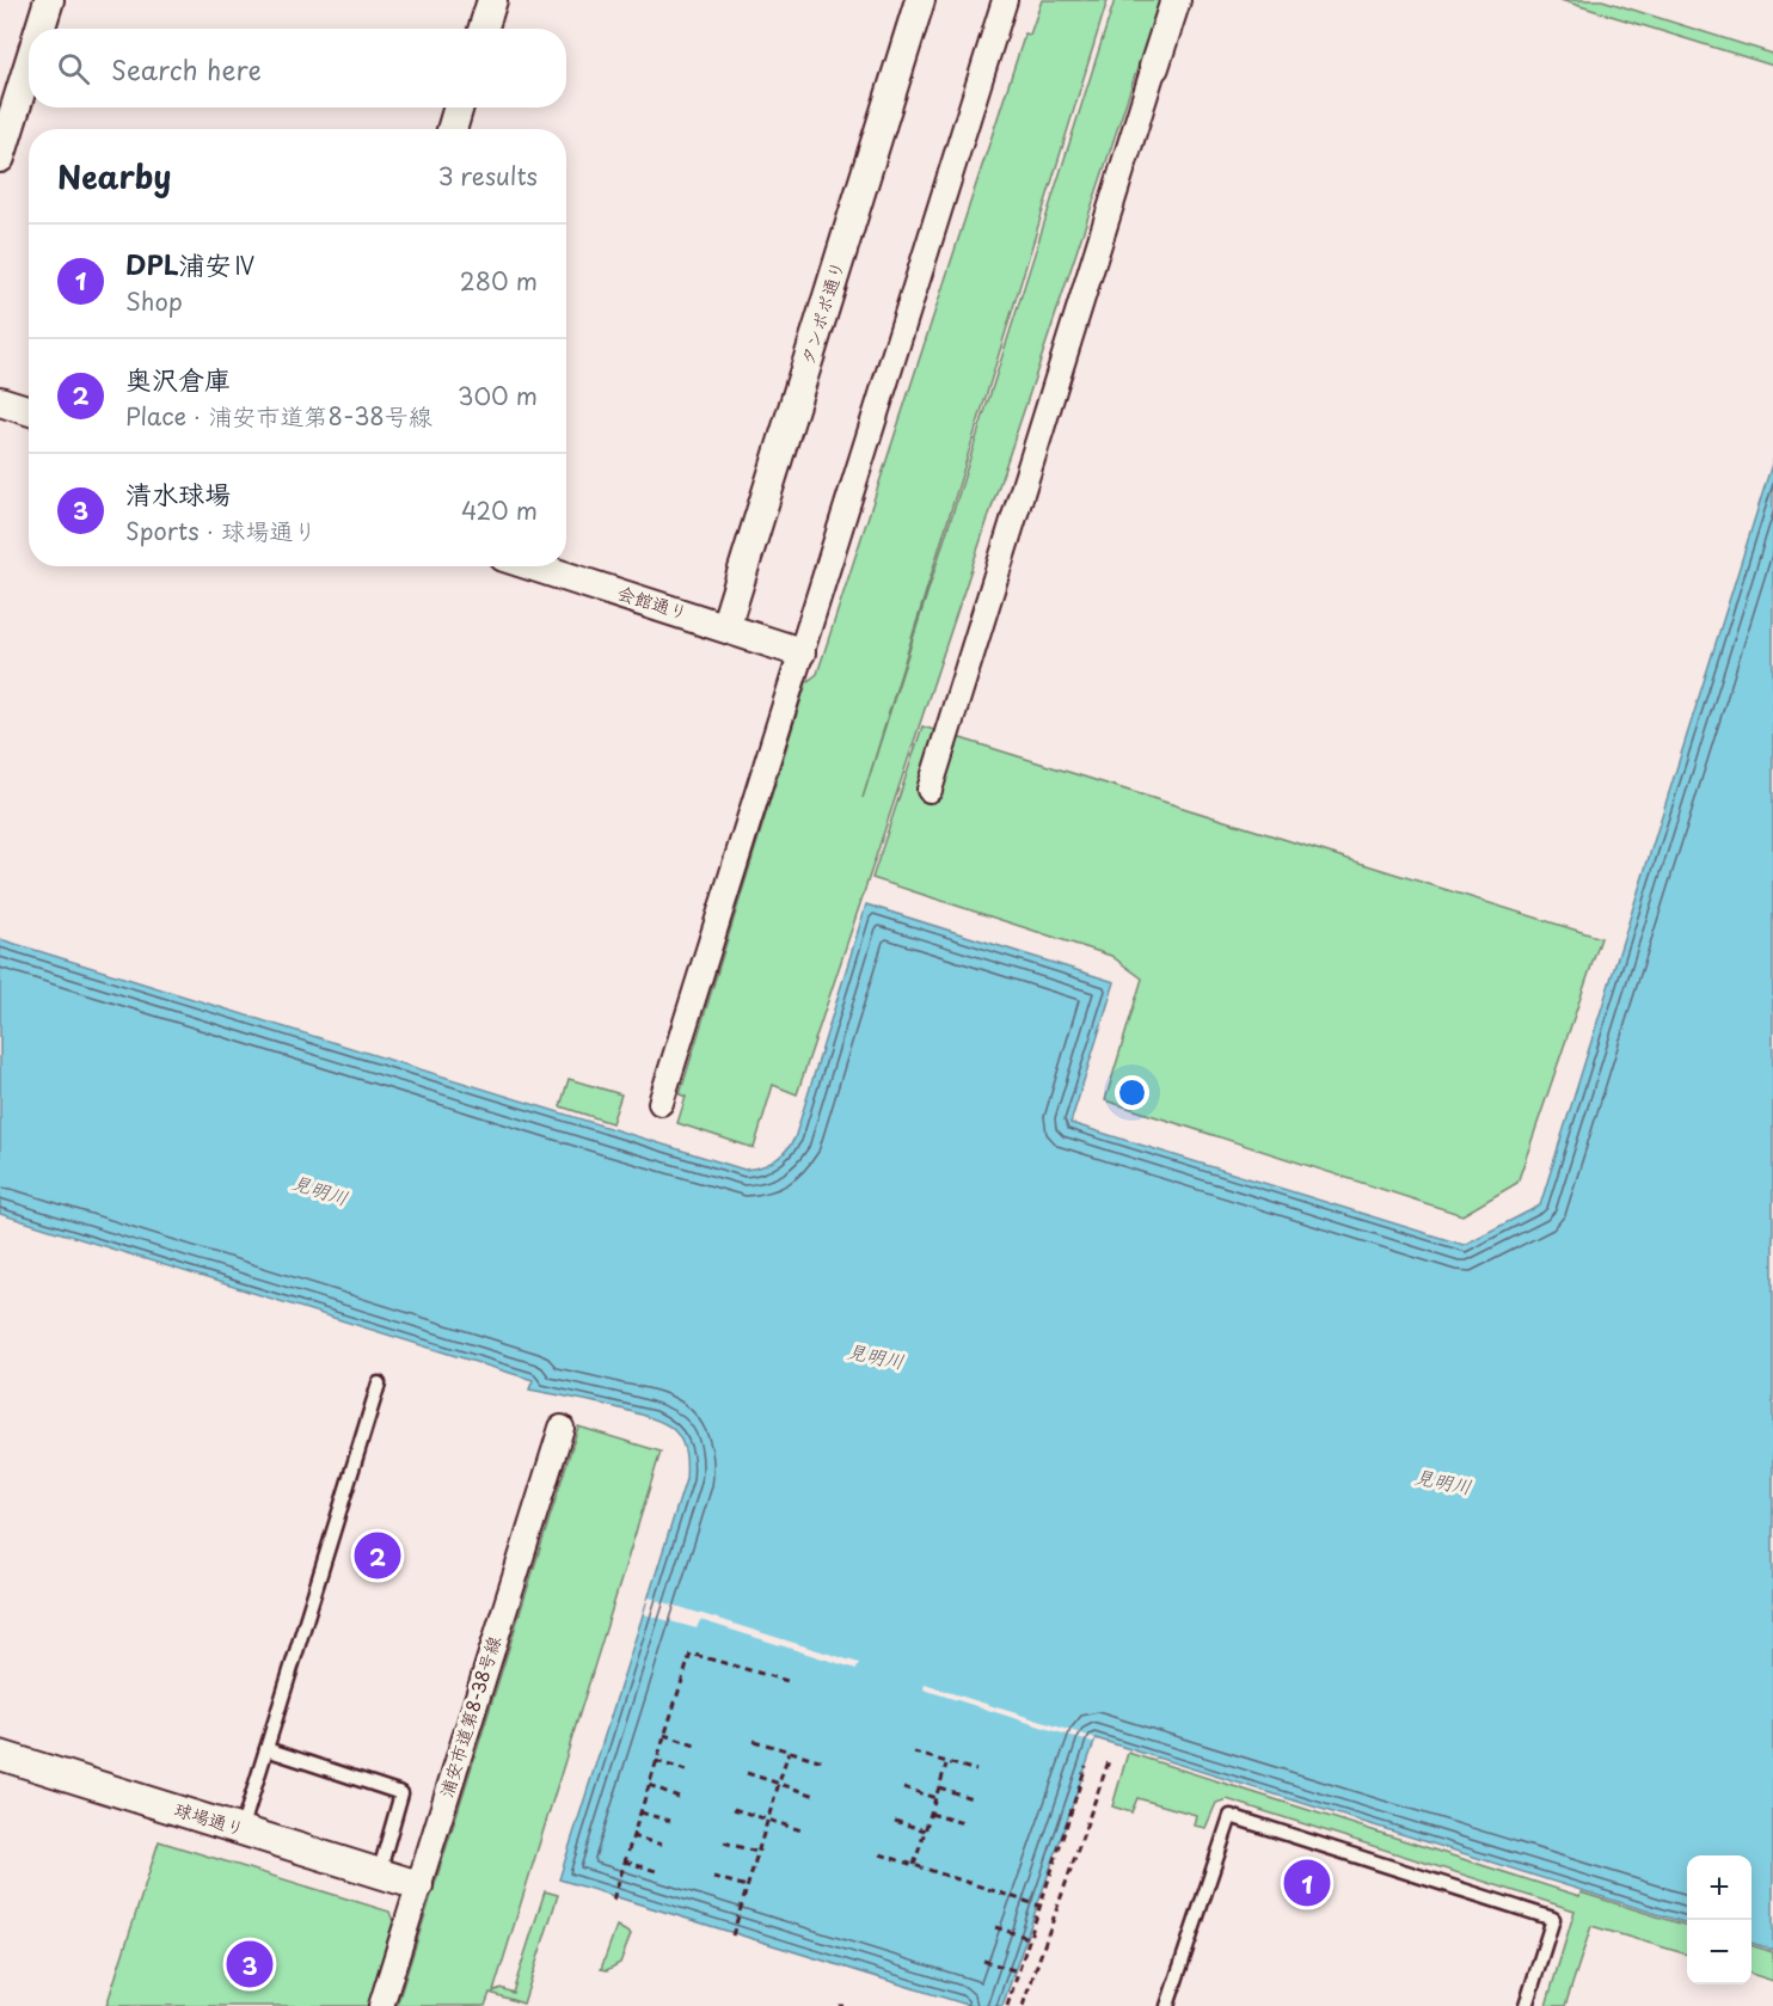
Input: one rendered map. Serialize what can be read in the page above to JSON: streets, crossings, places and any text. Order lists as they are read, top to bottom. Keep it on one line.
{"streets":{"street":["タンポポ通り","会館通り","浦安市道第8-38号線","球場通り"]},"crossings":[["タンポポ通り","会館通り"],["浦安市道第8-38号線","球場通り"]],"water":["見明川"],"page":{"search":"Search here","heading":["Nearby","3 results"],"list":[{"mark":"1","name":"DPL浦安Ⅳ","note":"Shop","value":"280 m"},{"mark":"2","name":"奥沢倉庫","note":"Place · 浦安市道第8-38号線","value":"300 m"},{"mark":"3","name":"清水球場","note":"Sports · 球場通り","value":"420 m"}],"pins":["2","1","3"],"map_buttons":["+","−"]}}
